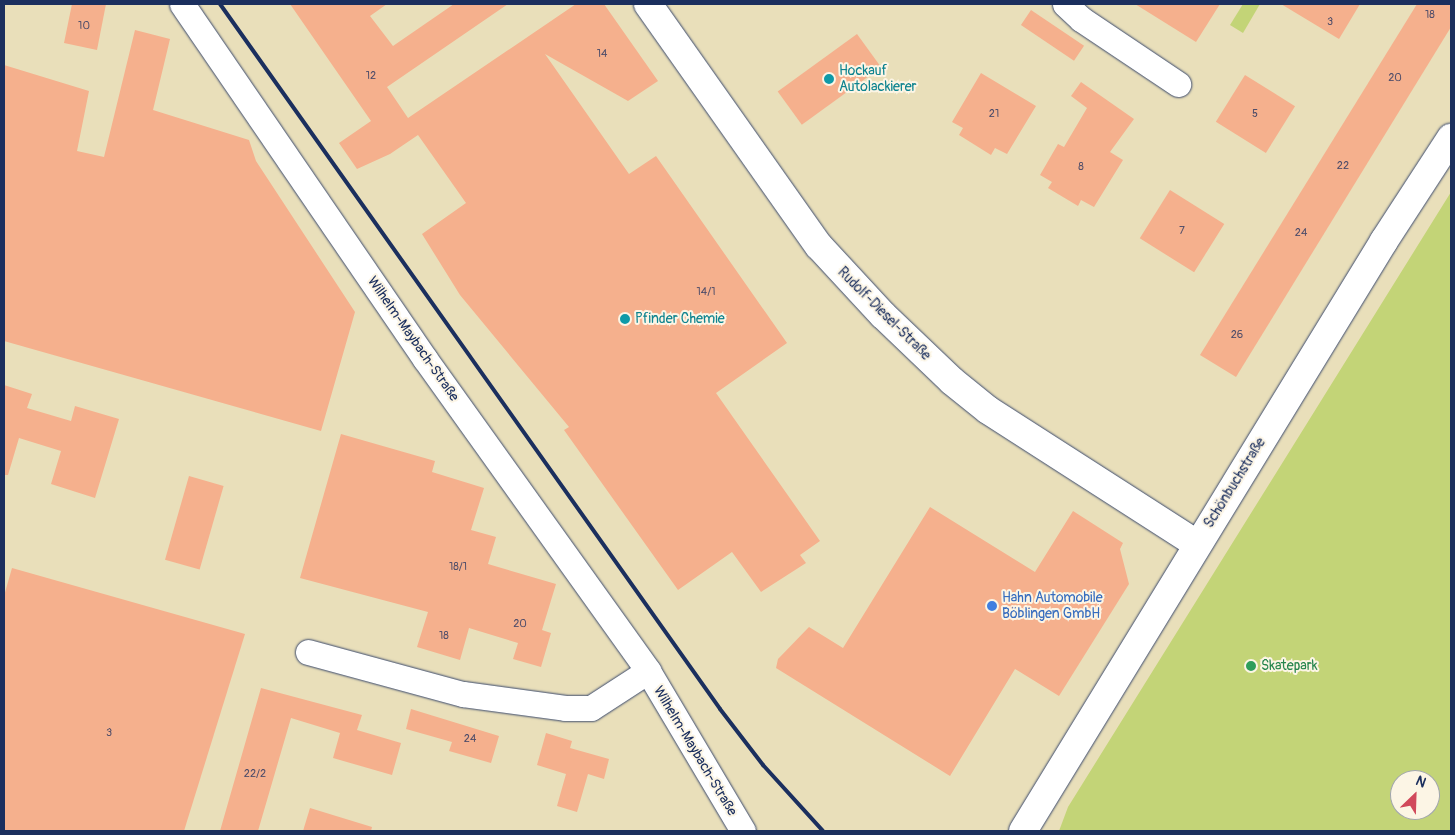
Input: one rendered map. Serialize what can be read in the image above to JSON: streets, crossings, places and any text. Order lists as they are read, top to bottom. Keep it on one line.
{"streets":{"street":["Rudolf-Diesel-Straße","Wilhelm-Maybach-Straße","Schönbuchstraße"]},"crossings":[["Rudolf-Diesel-Straße","Schönbuchstraße"]],"places":["Hockauf Autolackierer","Pfinder Chemie","Hahn Automobile Böblingen GmbH","Skatepark"],"house_numbers":["18","3","10","14","12","20","21","5","22","8","7","24","14/1","26","18/1","20","18","3","24","22/2"],"north":"top right"}
